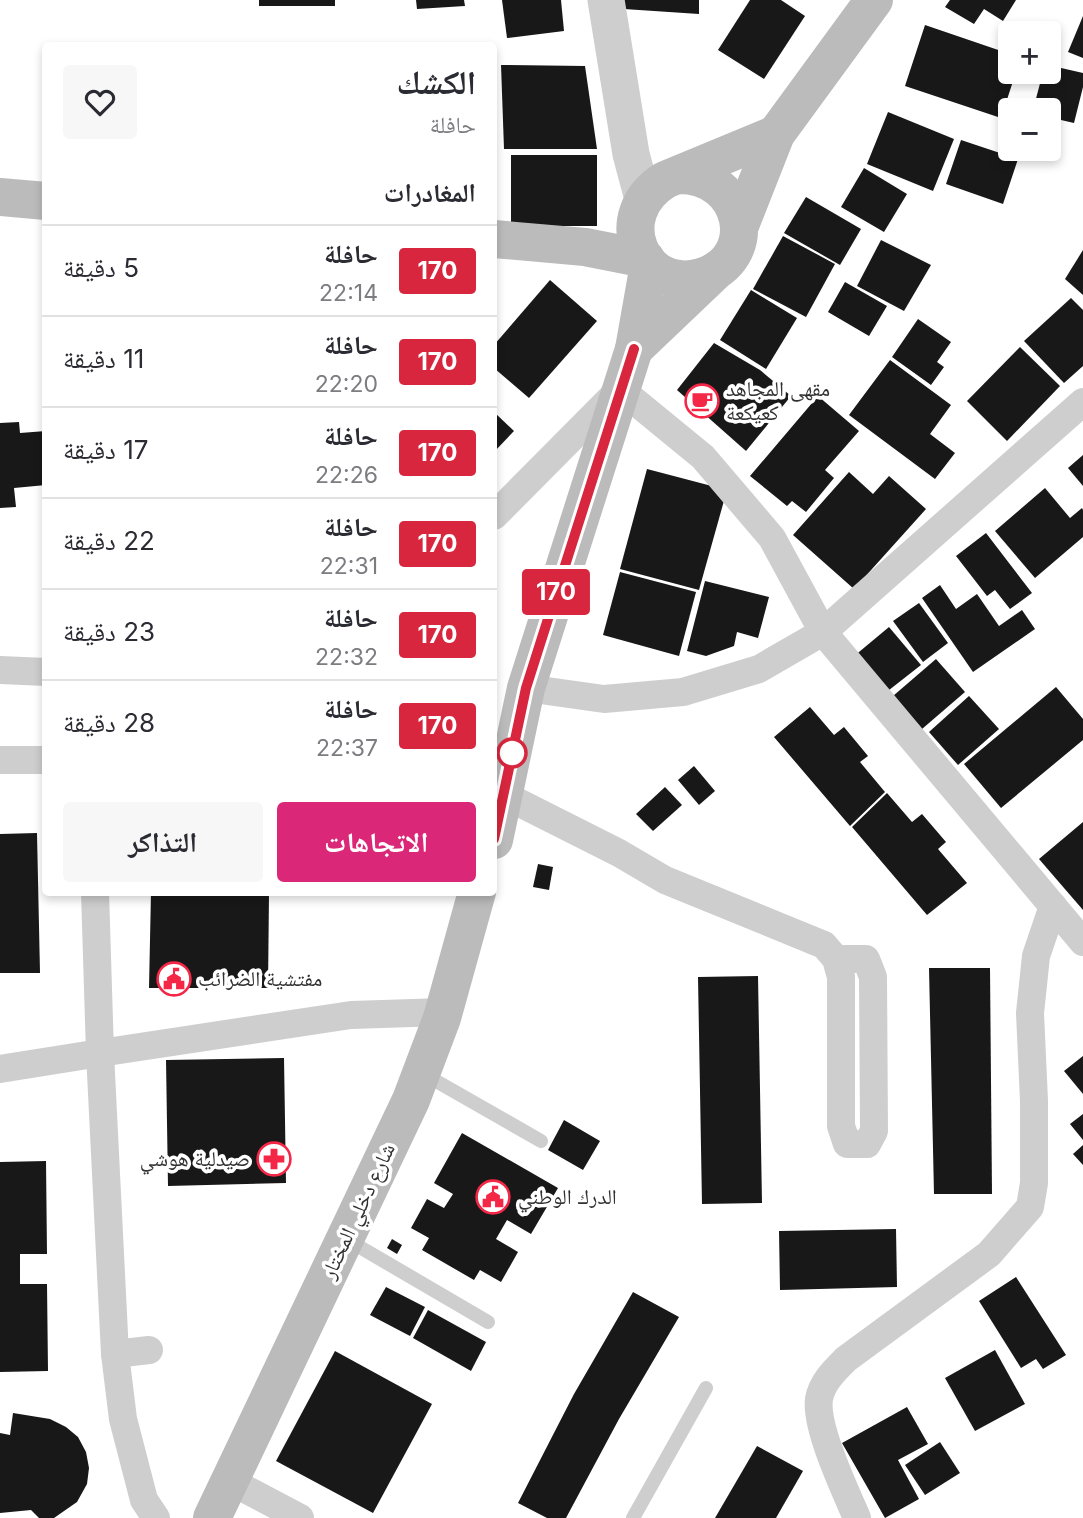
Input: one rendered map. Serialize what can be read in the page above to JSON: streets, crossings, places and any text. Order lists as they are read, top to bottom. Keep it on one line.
{"streets":{"main road":["شارع دخلي المختار"]},"places":{"cafe":["مقهى المجاهد كعيكعة"],"public building":["مفتشية الضرائب","الدرك الوطني"],"pharmacy":["صيدلية هوشي"]},"lines":["bus line 170"],"page":{"on_map":"170","map_buttons":["+","−"],"heading":[["الكشك","حافلة"],"المغادرات"],"list":[{"mark":"170","name":"حافلة","note":"22:14","value":"5 دقيقة"},{"mark":"170","name":"حافلة","note":"22:20","value":"11 دقيقة"},{"mark":"170","name":"حافلة","note":"22:26","value":"17 دقيقة"},{"mark":"170","name":"حافلة","note":"22:31","value":"22 دقيقة"},{"mark":"170","name":"حافلة","note":"22:32","value":"23 دقيقة"},{"mark":"170","name":"حافلة","note":"22:37","value":"28 دقيقة"}],"buttons":["الاتجاهات","التذاكر"]}}
